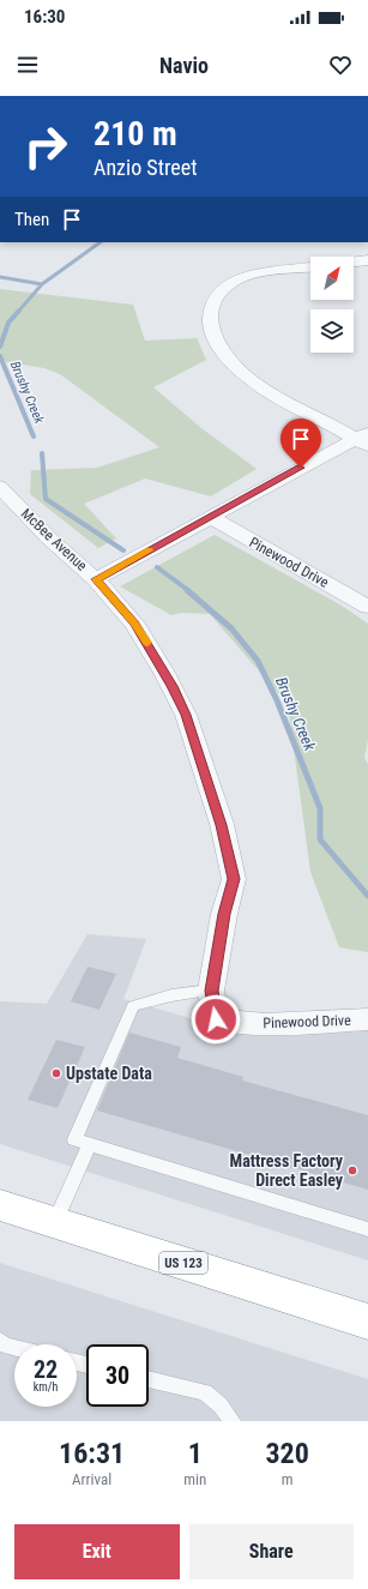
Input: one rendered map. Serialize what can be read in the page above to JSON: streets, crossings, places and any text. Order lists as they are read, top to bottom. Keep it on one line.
{"streets":{"highway":["US 123"],"street":["McBee Avenue","Pinewood Drive"]},"crossings":[["McBee Avenue","Pinewood Drive"]],"water":["Brushy Creek"],"places":["Upstate Data","Mattress Factory Direct Easley"],"north":"top right","page":{"status":"16:30","header":"Navio","turn":["210 m","Anzio Street"],"then":"Then","speed":"22 km/h","limit":"30","eta":["16:31","Arrival","1","min","320","m"],"buttons":["Exit","Share"]}}
